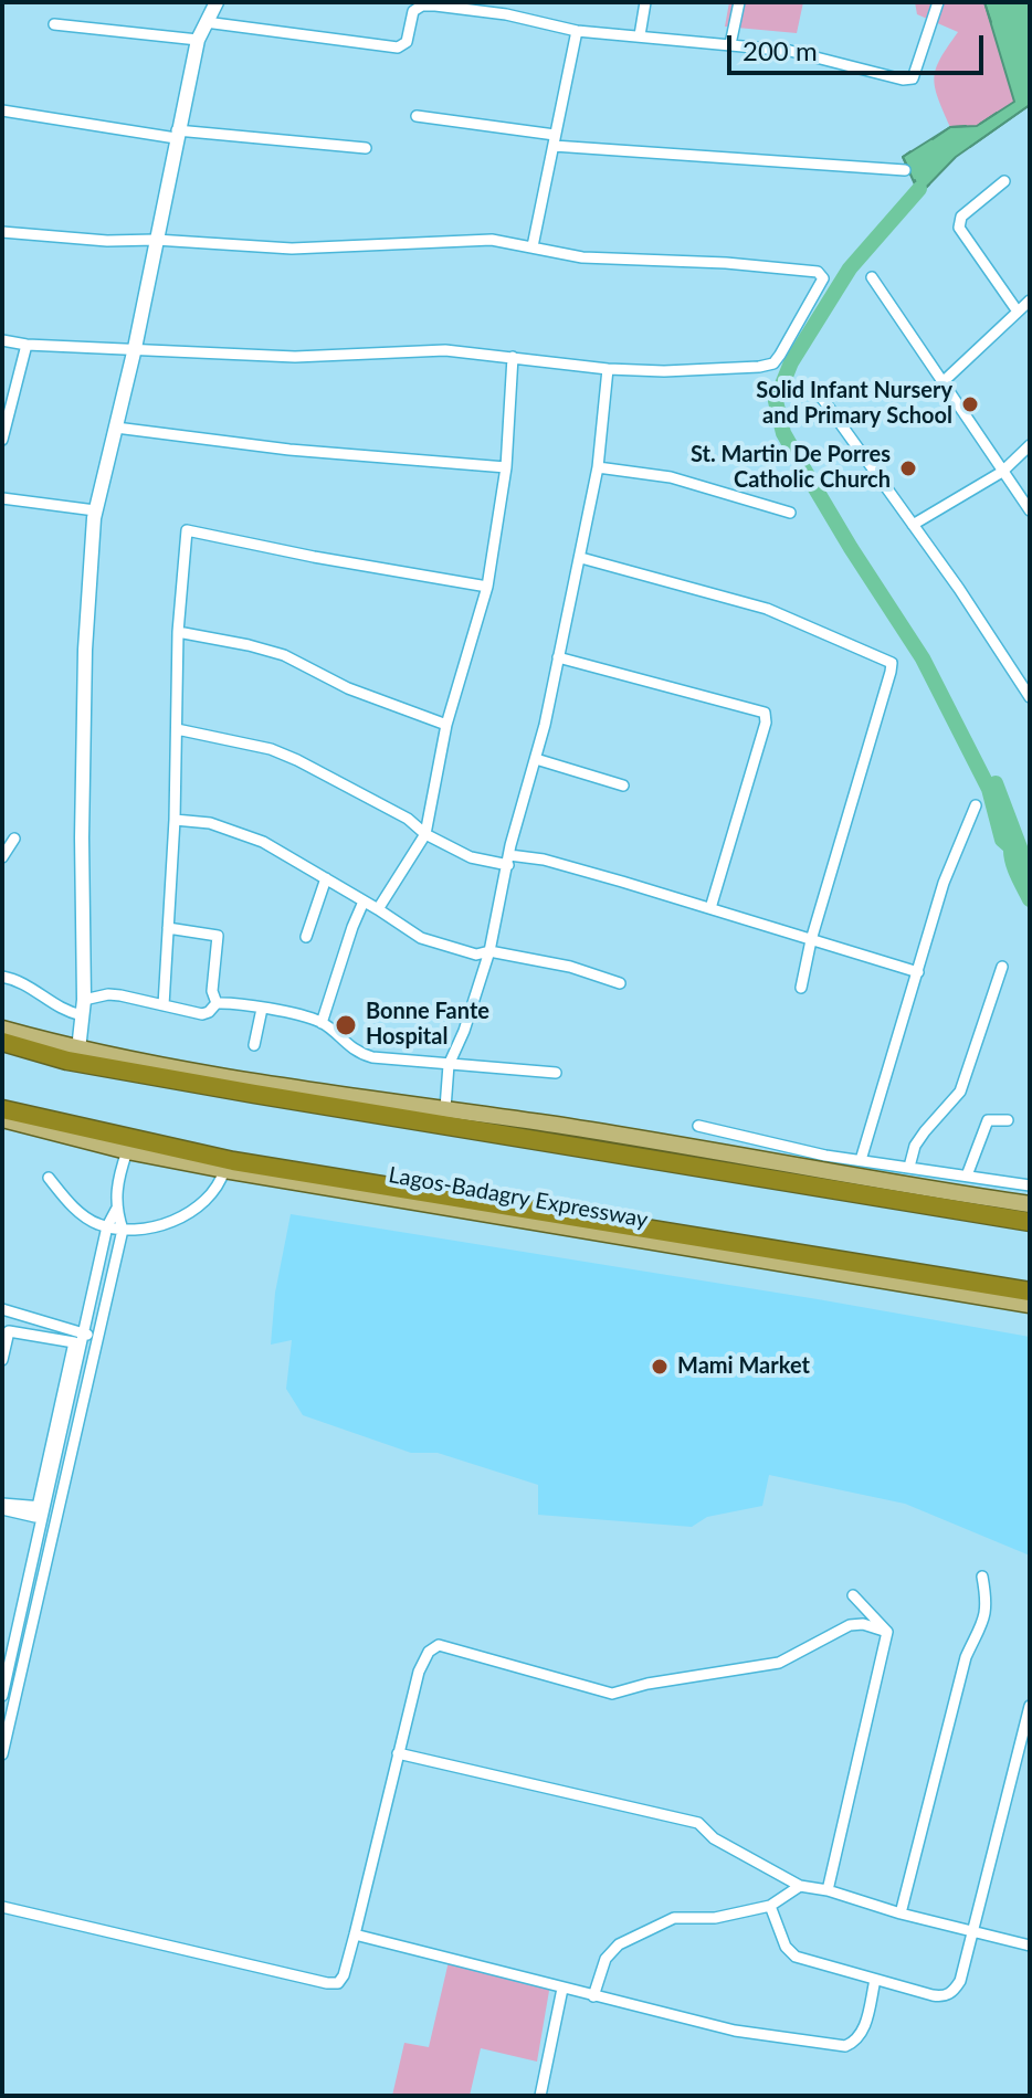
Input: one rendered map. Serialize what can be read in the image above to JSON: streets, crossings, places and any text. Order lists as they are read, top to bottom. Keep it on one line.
{"streets":{"highway":["Lagos-Badagry Expressway"]},"places":["Solid Infant Nursery and Primary School","St. Martin De Porres Catholic Church","Bonne Fante Hospital","Mami Market"],"scale_bar":"200 m"}
